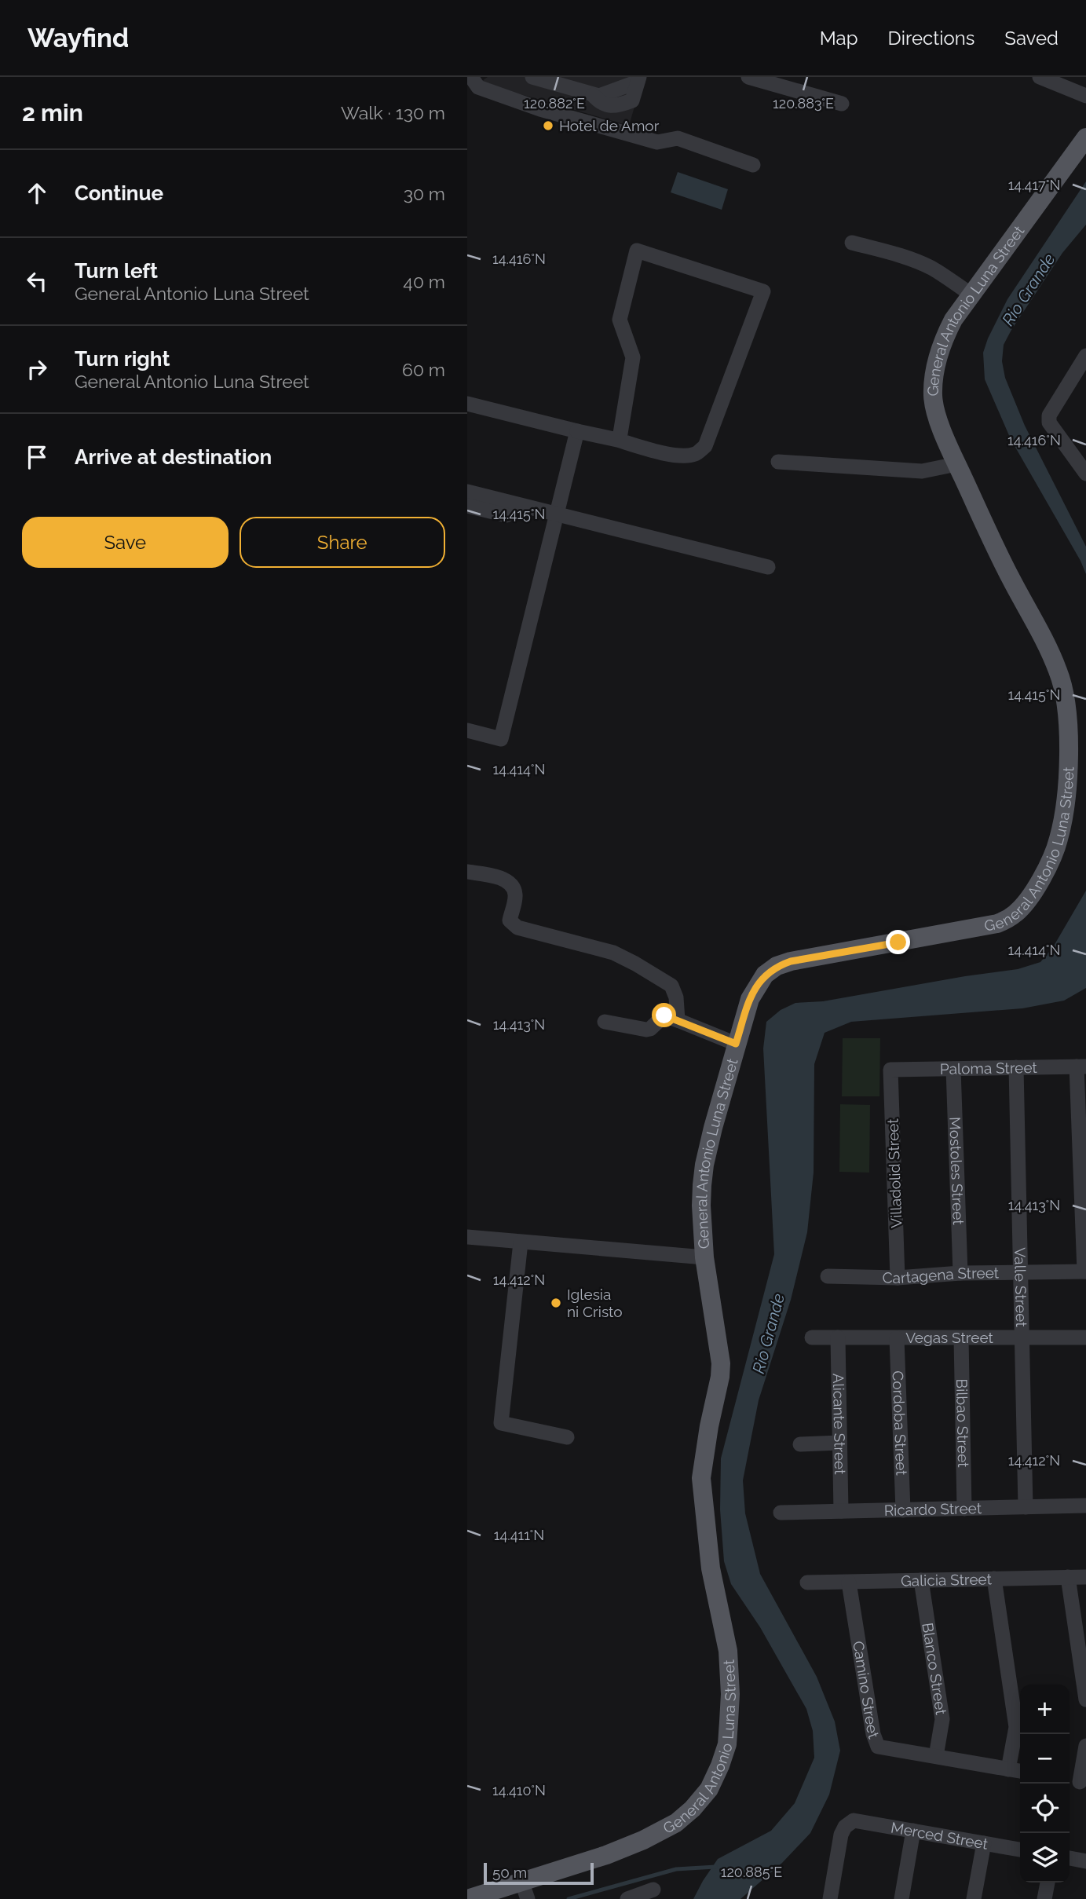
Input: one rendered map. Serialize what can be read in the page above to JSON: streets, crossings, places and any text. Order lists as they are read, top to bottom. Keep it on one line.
{"streets":{"main road":["General Antonio Luna Street"],"street":["Paloma Street","Mostoles Street","Villadolid Street","Cartagena Street","Valle Street","Vegas Street","Cordoba Street","Bilbao Street","Alicante Street","Ricardo Street","Galicia Street","Blanco Street","Camino Street","Merced Street"]},"crossings":[["Paloma Street","Mostoles Street"],["Paloma Street","Villadolid Street"],["Paloma Street","Valle Street"],["Mostoles Street","Cartagena Street"],["Villadolid Street","Cartagena Street"],["Cartagena Street","Valle Street"],["Valle Street","Vegas Street"],["Valle Street","Ricardo Street"],["Vegas Street","Cordoba Street"],["Vegas Street","Bilbao Street"],["Vegas Street","Alicante Street"],["Cordoba Street","Ricardo Street"],["Bilbao Street","Ricardo Street"],["Alicante Street","Ricardo Street"],["Galicia Street","Blanco Street"],["Galicia Street","Camino Street"],["Blanco Street","Camino Street"]],"water":["Rio Grande"],"places":["Hotel de Amor","Iglesia ni Cristo"],"scale_bar":"50 m","page":{"header":"Wayfind","nav":["Map","Directions","Saved"],"heading":["2 min","Walk · 130 m"],"list":[["Continue","30 m"],["Turn left","General Antonio Luna Street","40 m"],["Turn right","General Antonio Luna Street","60 m"],"Arrive at destination"],"buttons":["Save","Share"],"map_buttons":["+","−"],"scale":"50 m"},"coordinates":["120.882°E","120.883°E","14.417°N","14.416°N","14.415°N","14.414°N","14.413°N","14.412°N","14.411°N","14.410°N","120.885°E"]}
